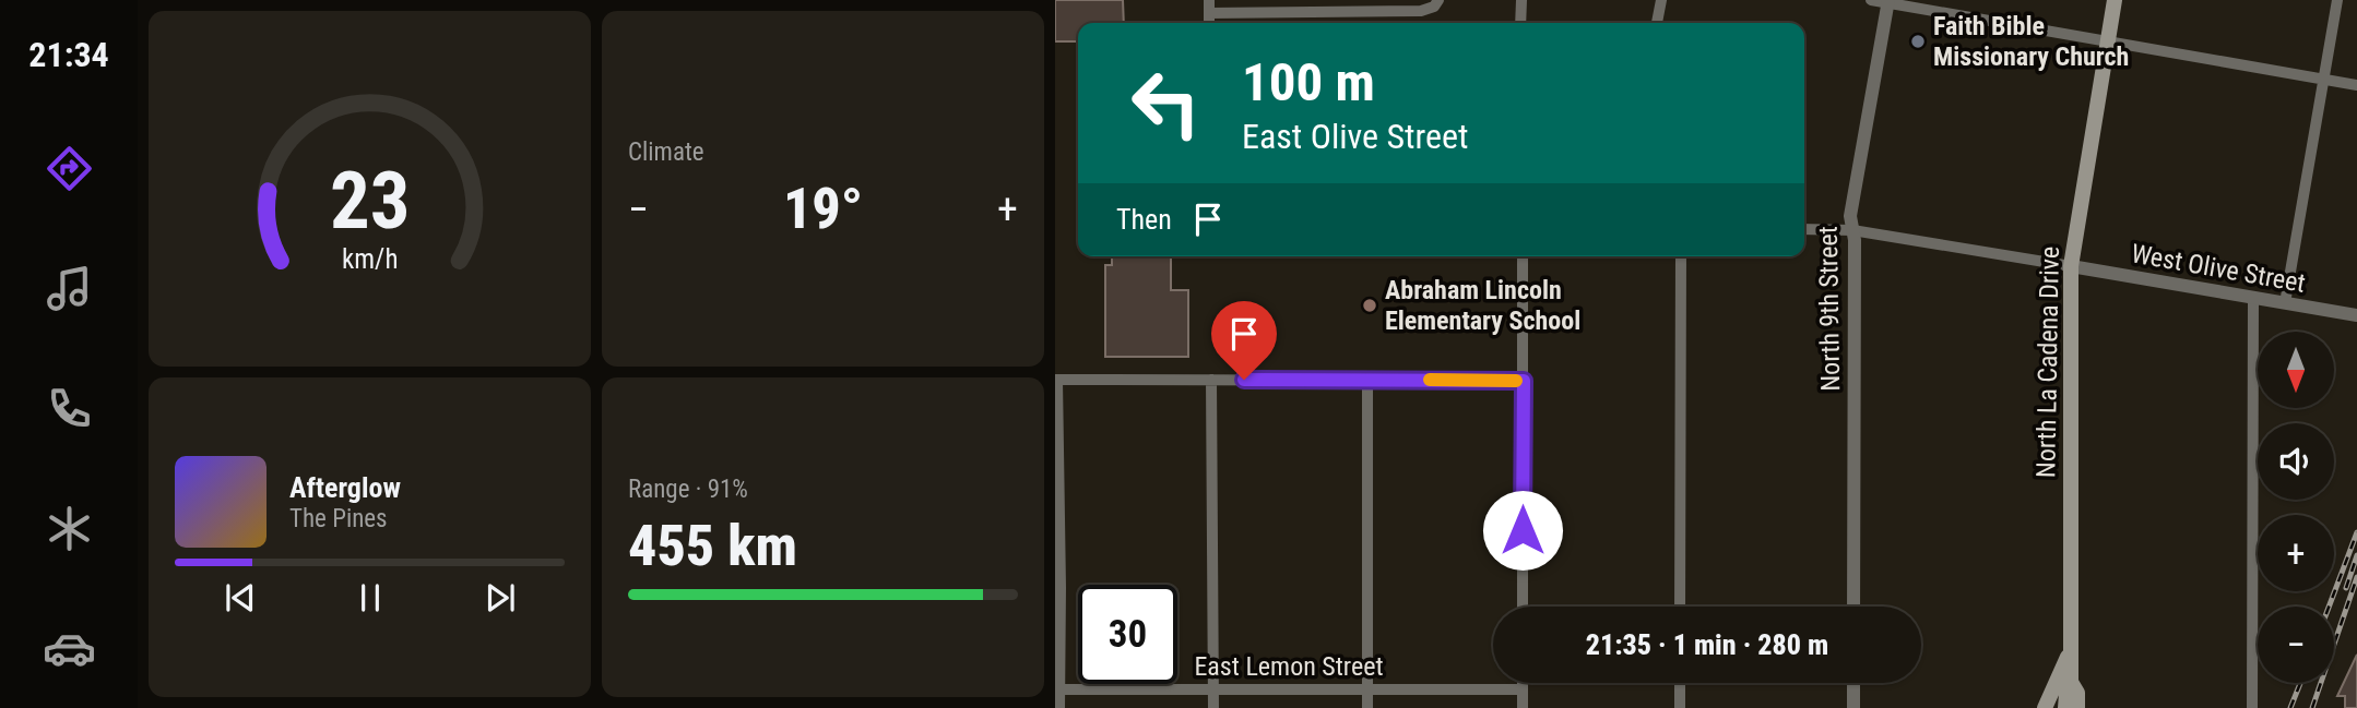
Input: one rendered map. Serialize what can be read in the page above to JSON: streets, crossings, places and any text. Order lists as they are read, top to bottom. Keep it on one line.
{"streets":{"main road":["North La Cadena Drive"],"street":["West Olive Street","North 9th Street","East Lemon Street"]},"crossings":[["West Olive Street","North La Cadena Drive"]],"places":["Faith Bible Missionary Church","Abraham Lincoln Elementary School"],"north":"bottom","page":{"tabs":"21:34","tile":["Climate",["Range · 91%","455 km"]],"turn":["100 m","East Olive Street"],"heat":["−","19°","+"],"then":"Then","map_buttons":["+","−"],"song":["Afterglow","The Pines"],"limit":"30","trip":"21:35 · 1 min · 280 m","gauge":["23","km/h"]}}
